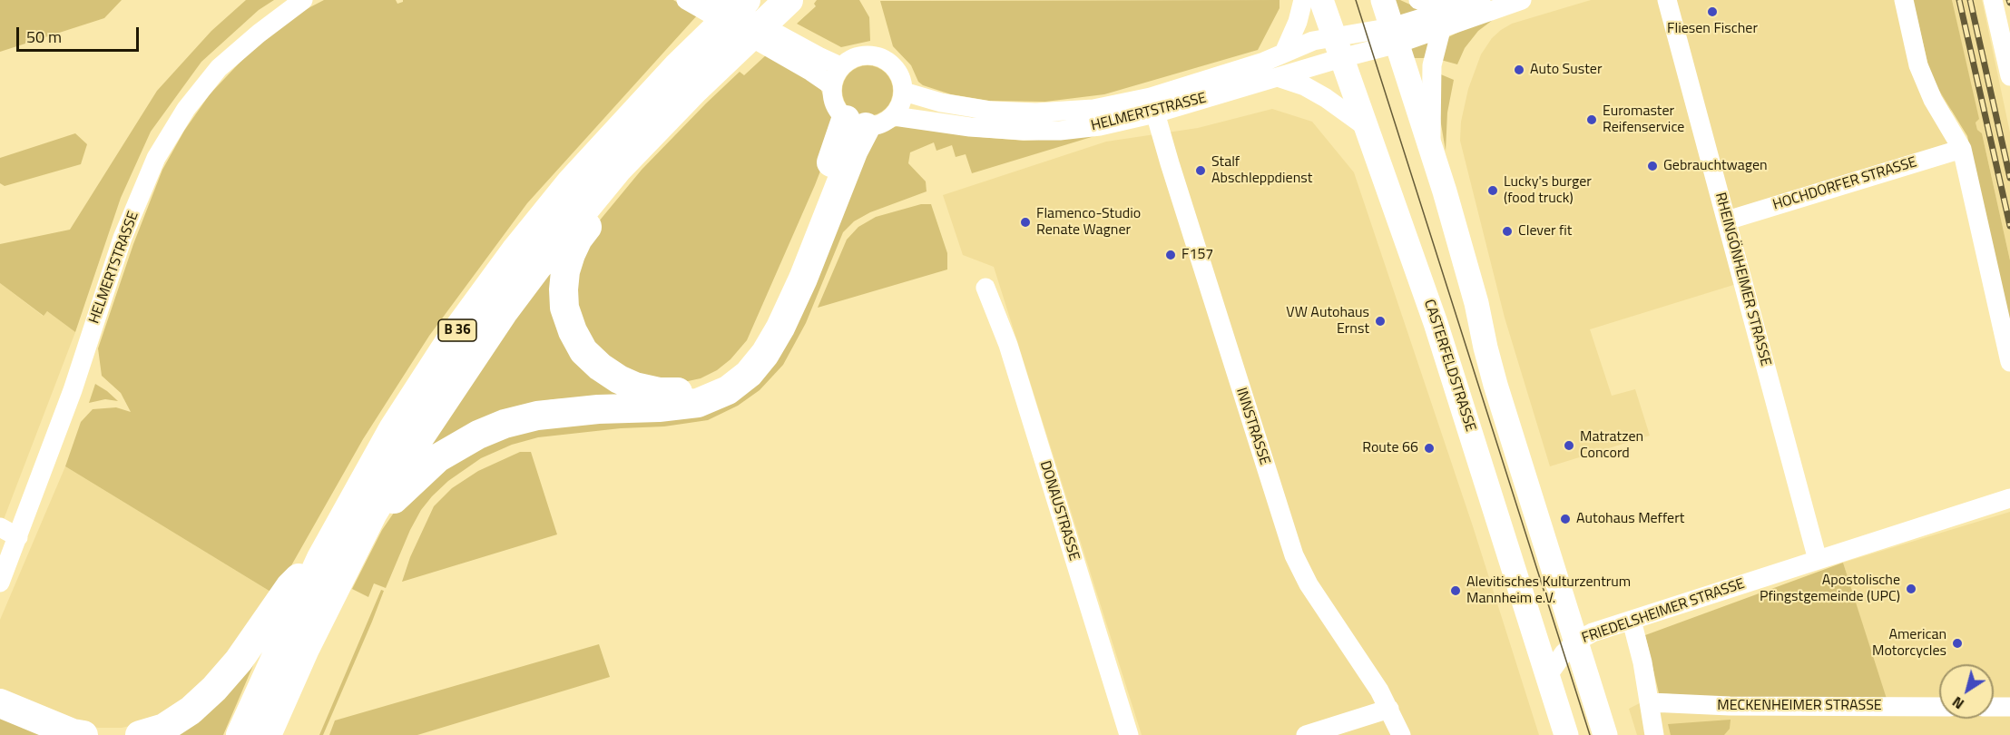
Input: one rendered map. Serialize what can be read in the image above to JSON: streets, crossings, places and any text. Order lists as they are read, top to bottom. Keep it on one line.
{"streets":{"highway":["B 36"],"main road":["CASTERFELDSTRASSE"],"street":["HELMERTSTRASSE","HOCHDORFER STRASSE","RHEINGÖNHEIMER STRASSE","INNSTRASSE","DONAUSTRASSE","FRIEDELSHEIMER STRASSE","MECKENHEIMER STRASSE"]},"crossings":[["HELMERTSTRASSE","CASTERFELDSTRASSE"],["HELMERTSTRASSE","INNSTRASSE"],["HOCHDORFER STRASSE","RHEINGÖNHEIMER STRASSE"],["RHEINGÖNHEIMER STRASSE","FRIEDELSHEIMER STRASSE"],["CASTERFELDSTRASSE","FRIEDELSHEIMER STRASSE"]],"places":["Fliesen Fischer","Auto Suster","Euromaster Reifenservice","Gebrauchtwagen","Stalf Abschleppdienst","Lucky's burger (food truck)","Flamenco-Studio Renate Wagner","Clever fit","F157","VW Autohaus Ernst","Matratzen Concord","Route 66","Autohaus Meffert","Apostolische Pfingstgemeinde (UPC)","Alevitisches Kulturzentrum Mannheim e.V.","American Motorcycles"],"scale_bar":"50 m","north":"bottom left"}
